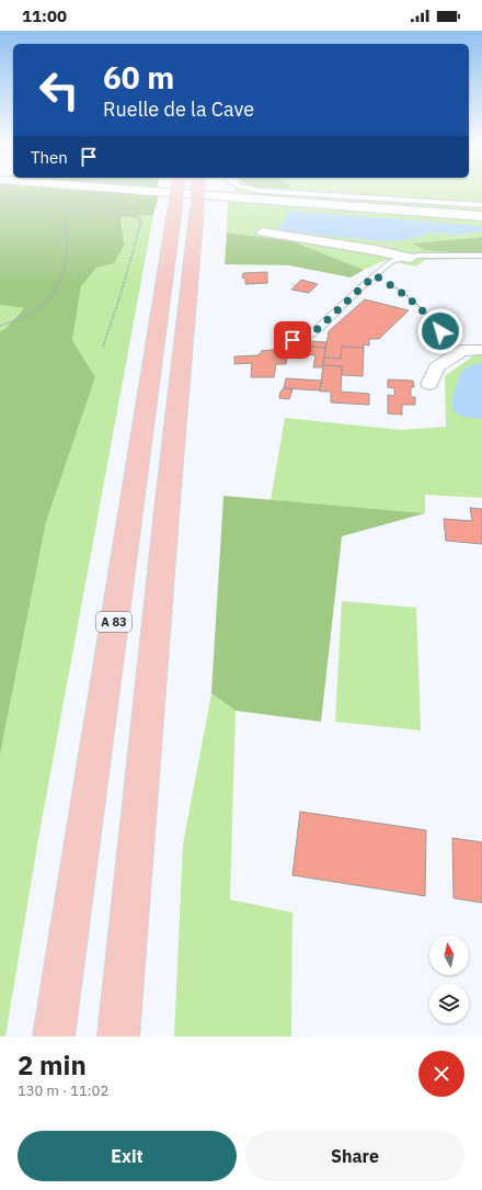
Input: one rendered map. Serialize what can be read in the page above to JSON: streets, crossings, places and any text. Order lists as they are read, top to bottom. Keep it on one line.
{"streets":{"highway":["A 83"]},"north":"top","page":{"status":"11:00","turn":["60 m","Ruelle de la Cave"],"then":"Then","heading":["2 min","130 m · 11:02"],"buttons":["Exit","Share"]}}
